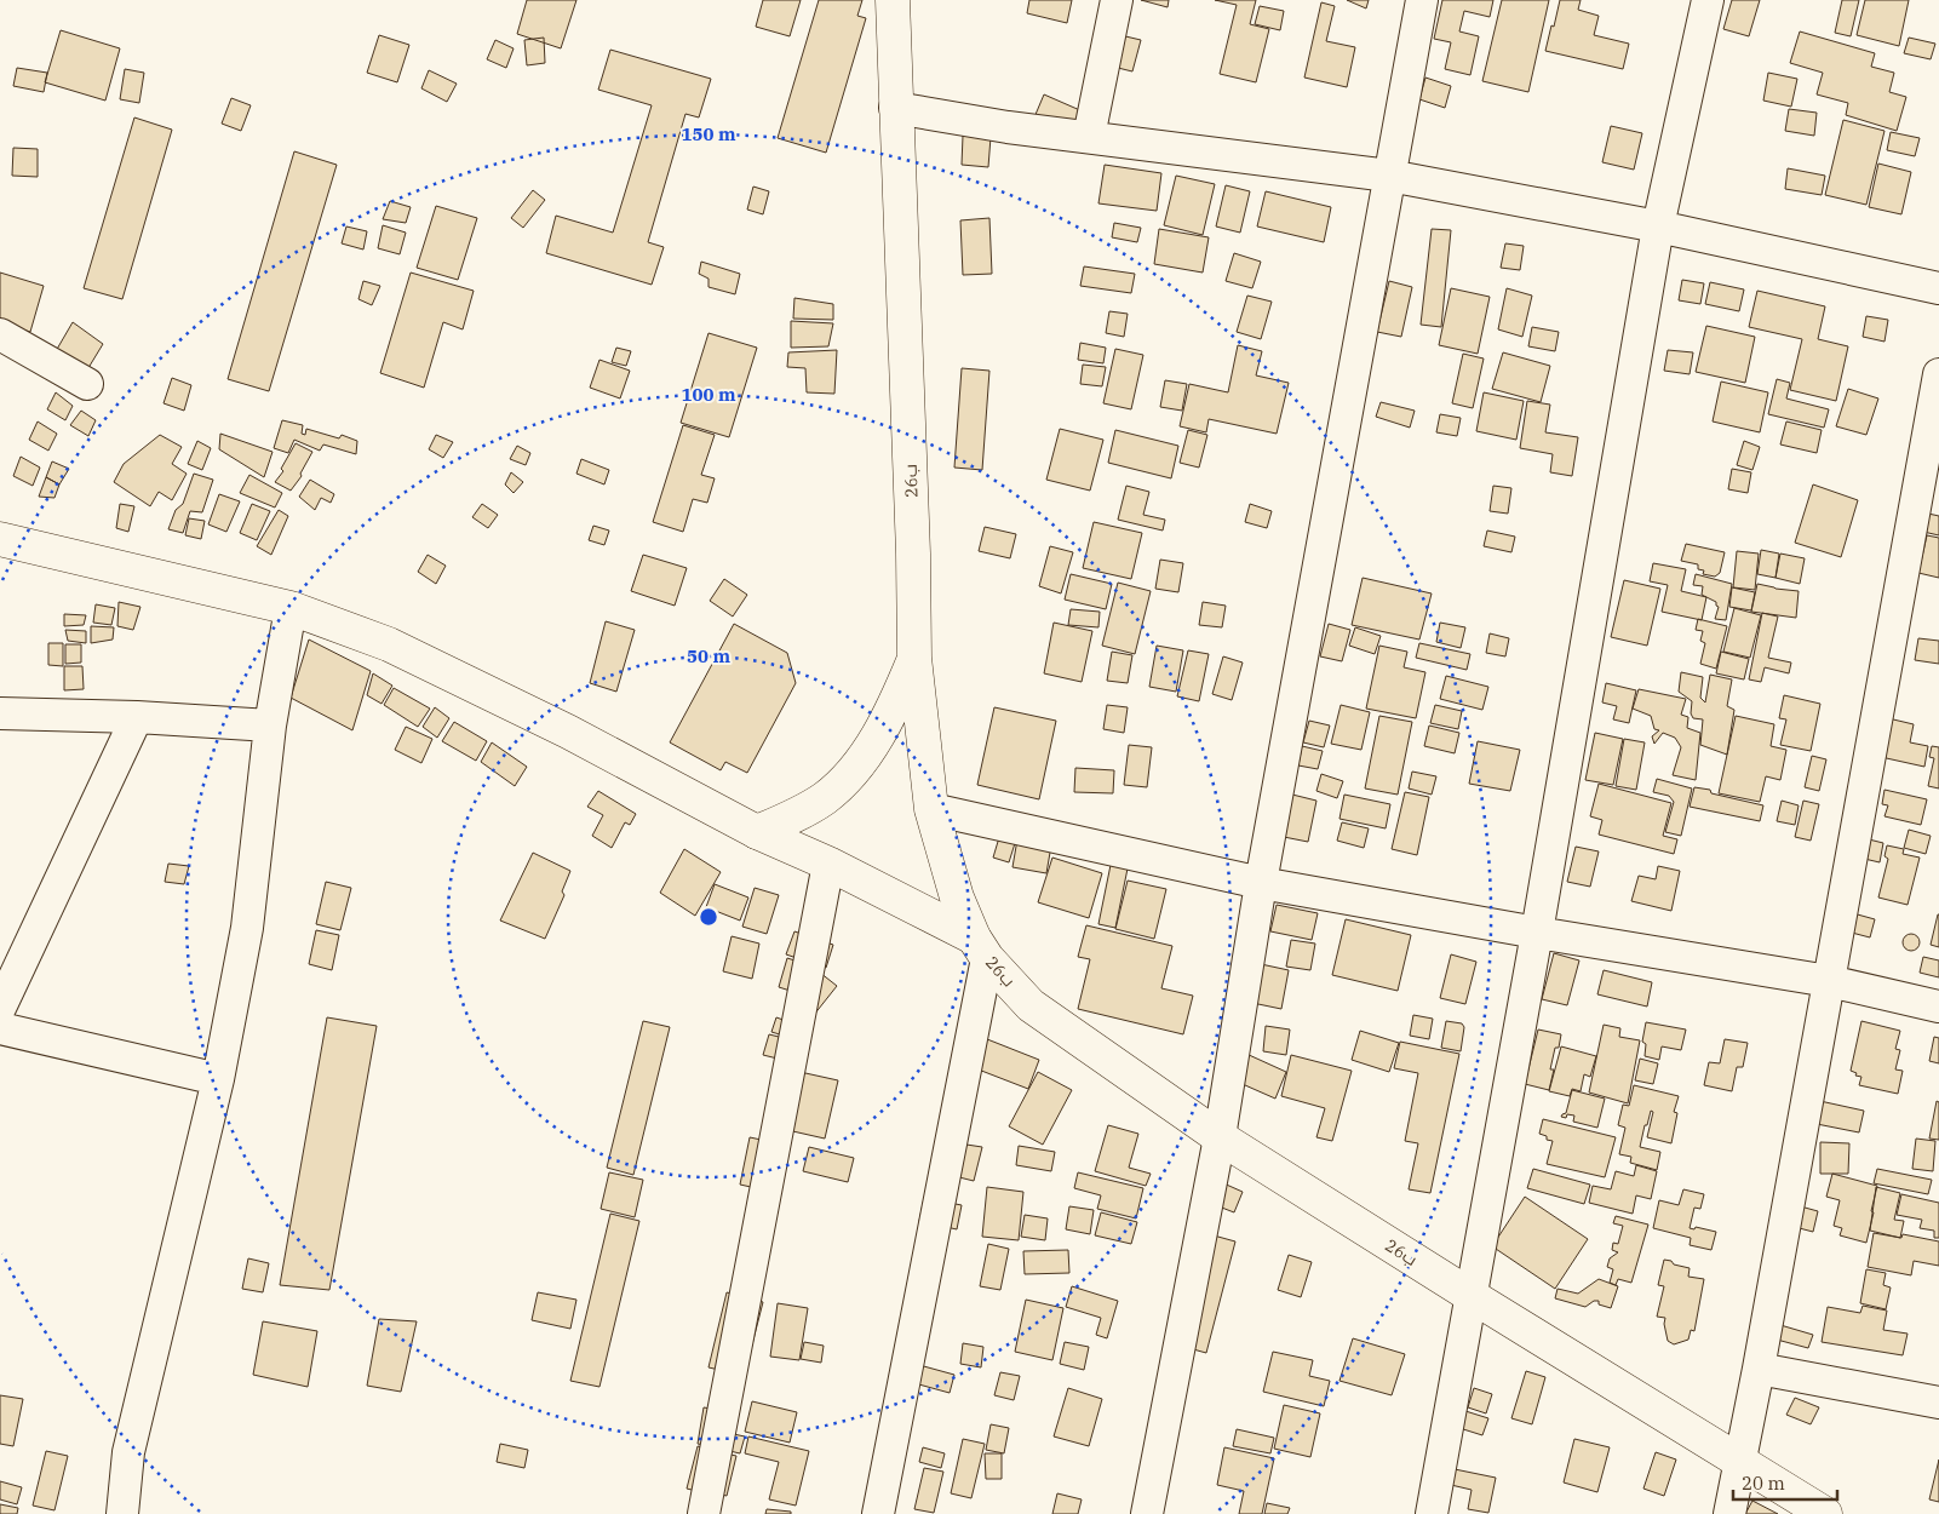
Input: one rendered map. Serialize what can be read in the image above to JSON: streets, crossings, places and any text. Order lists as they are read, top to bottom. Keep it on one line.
{"streets":{"main road":["26ب"]},"scale_bar":"20 m","rings":["150 m","100 m","50 m"]}
